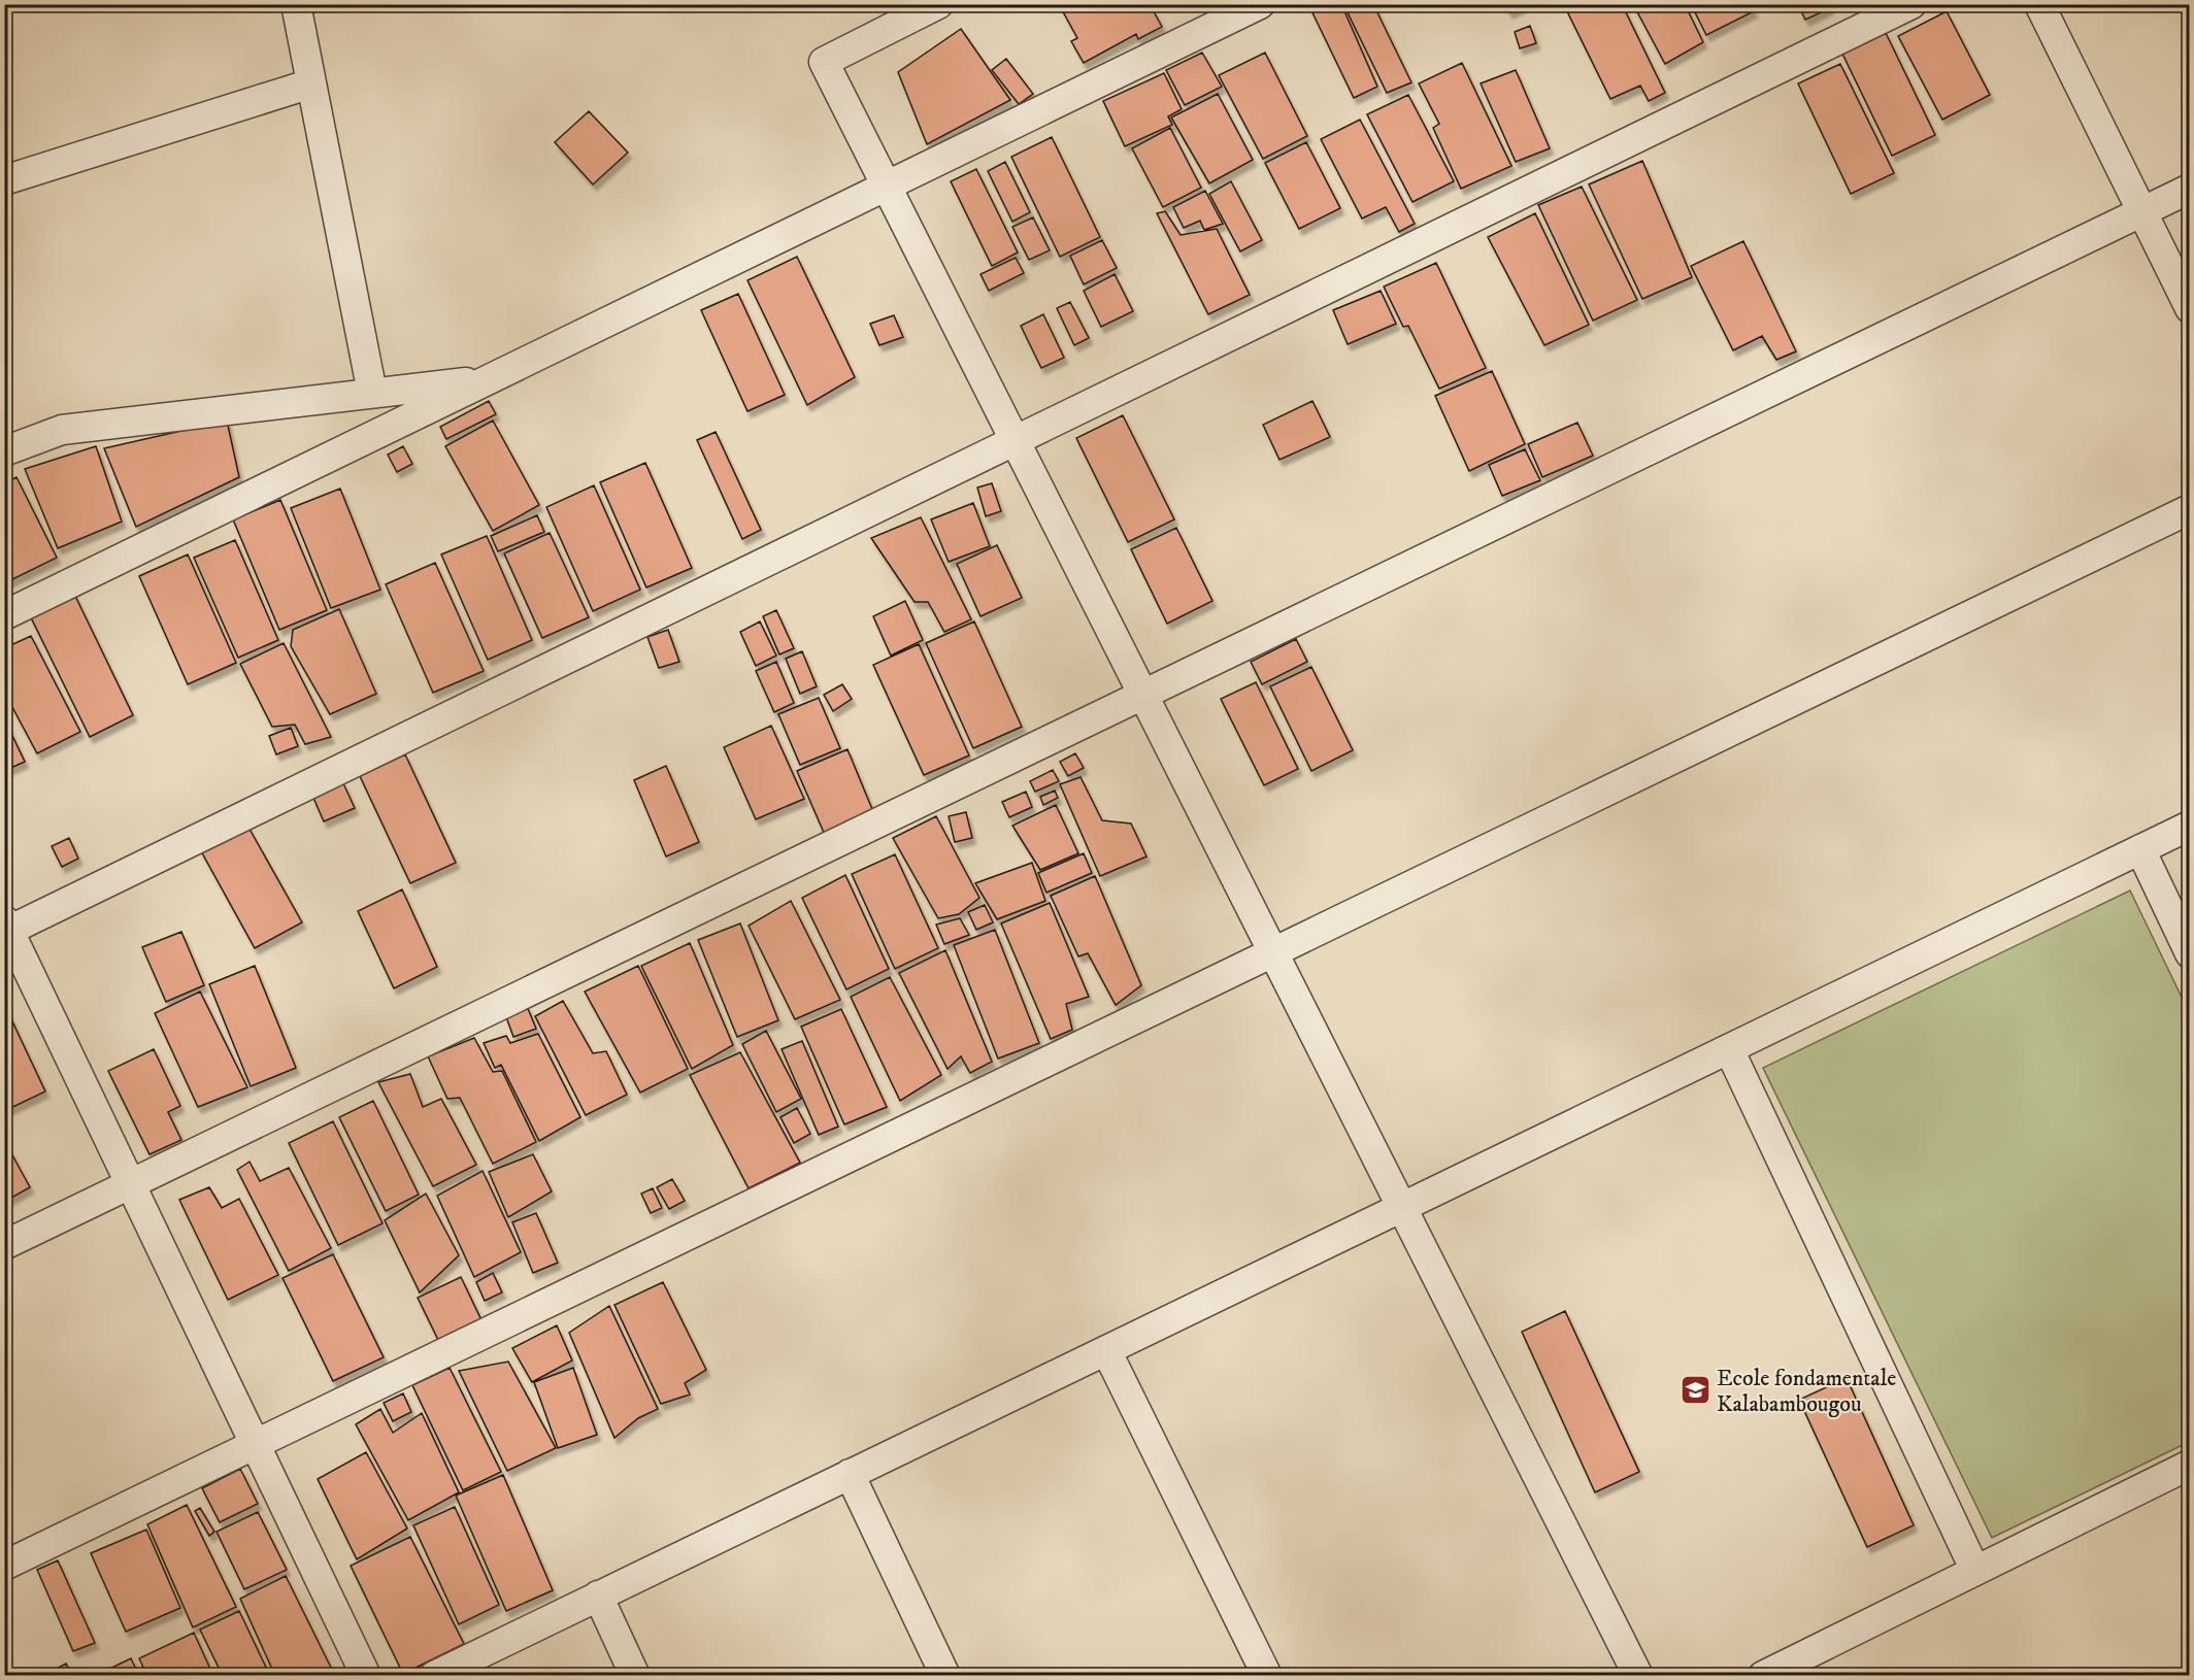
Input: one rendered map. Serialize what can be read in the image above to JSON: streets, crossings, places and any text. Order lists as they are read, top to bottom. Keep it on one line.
{"places":{"school or university":["Ecole fondamentale Kalabambougou"]}}
